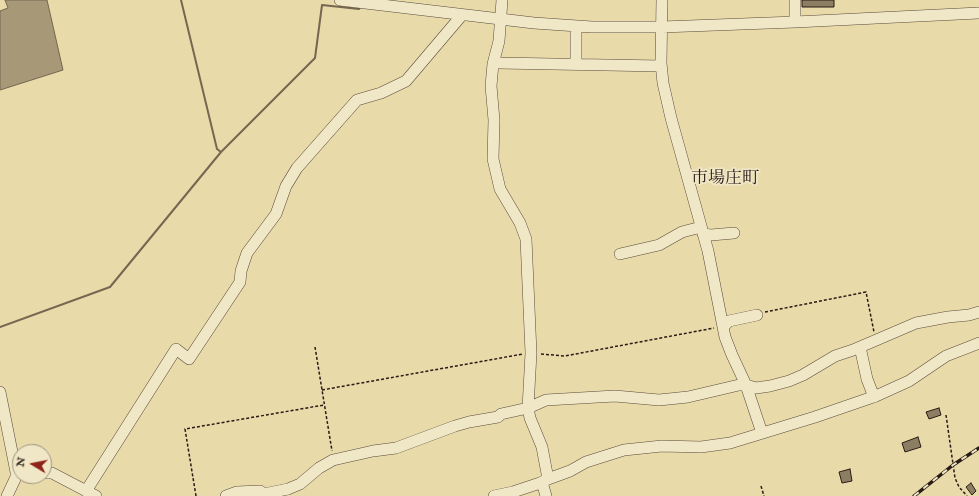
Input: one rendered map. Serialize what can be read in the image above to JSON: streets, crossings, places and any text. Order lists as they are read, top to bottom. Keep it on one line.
{"districts":["市場庄町"],"north":"left"}
